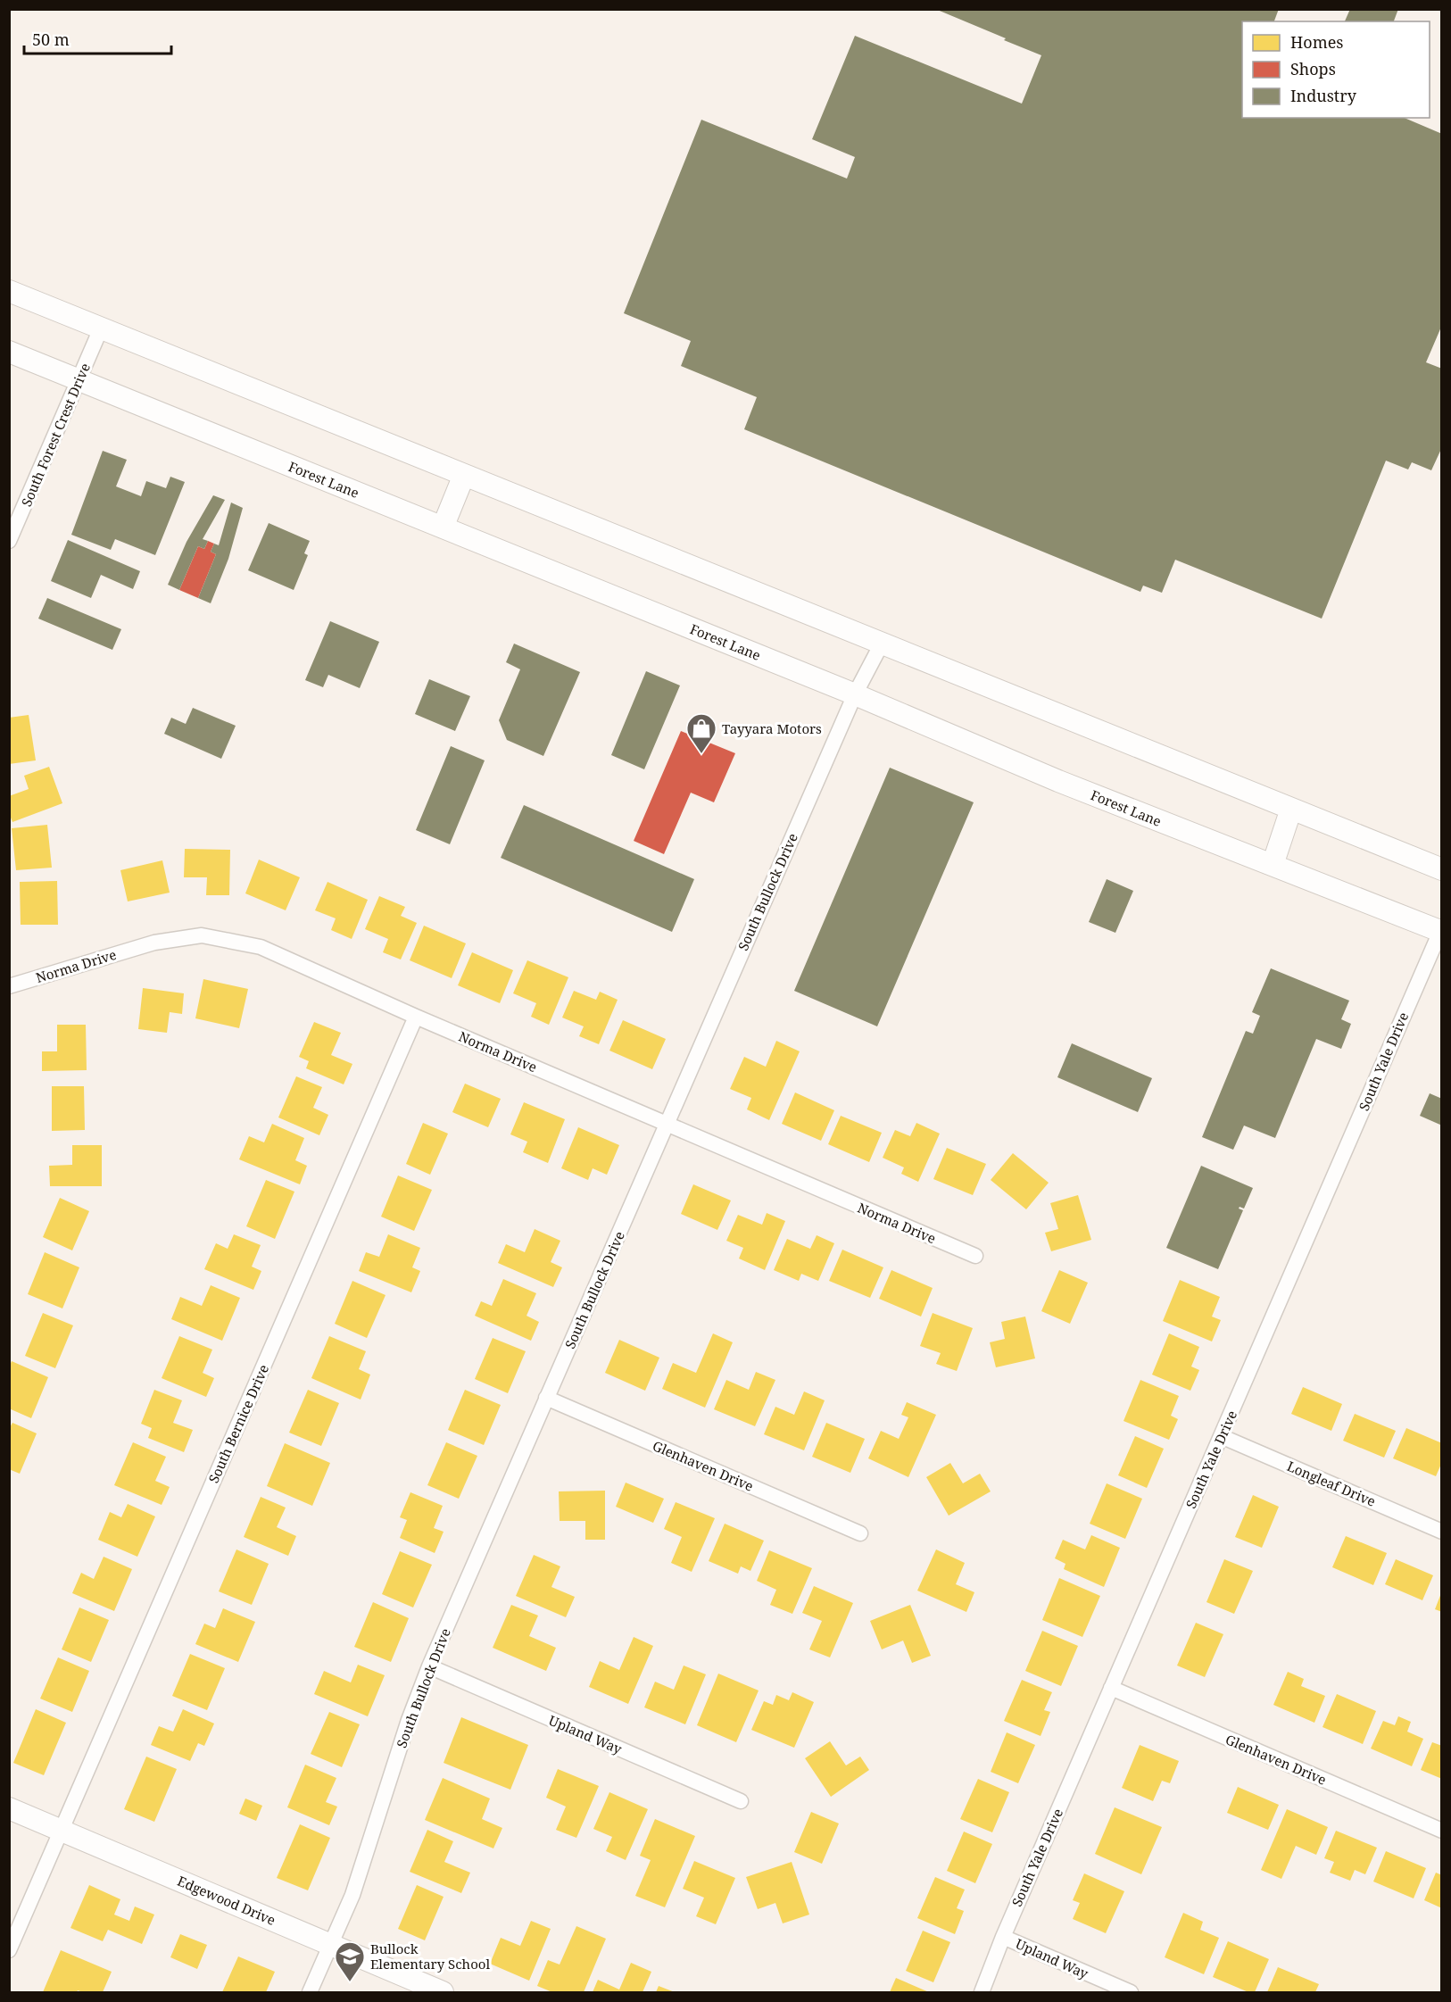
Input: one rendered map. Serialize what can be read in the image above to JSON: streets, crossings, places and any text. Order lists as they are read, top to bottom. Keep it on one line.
{"streets":{"main road":["Forest Lane","Edgewood Drive"],"street":["South Forest Crest Drive","South Bullock Drive","Norma Drive","South Yale Drive","South Bernice Drive","Glenhaven Drive","Longleaf Drive","Upland Way"]},"crossings":[["South Forest Crest Drive","Forest Lane"],["Forest Lane","South Bullock Drive"],["Forest Lane","South Yale Drive"],["South Bullock Drive","Norma Drive"],["South Bullock Drive","Glenhaven Drive"],["South Bullock Drive","Upland Way"],["South Bullock Drive","Edgewood Drive"],["Norma Drive","South Bernice Drive"],["South Yale Drive","Glenhaven Drive"],["South Yale Drive","Longleaf Drive"],["South Yale Drive","Upland Way"],["South Bernice Drive","Edgewood Drive"]],"places":{"shop":["Tayyara Motors"],"school or university":["Bullock Elementary School"]},"legend":["Homes","Shops","Industry"],"scale_bar":"50 m"}
